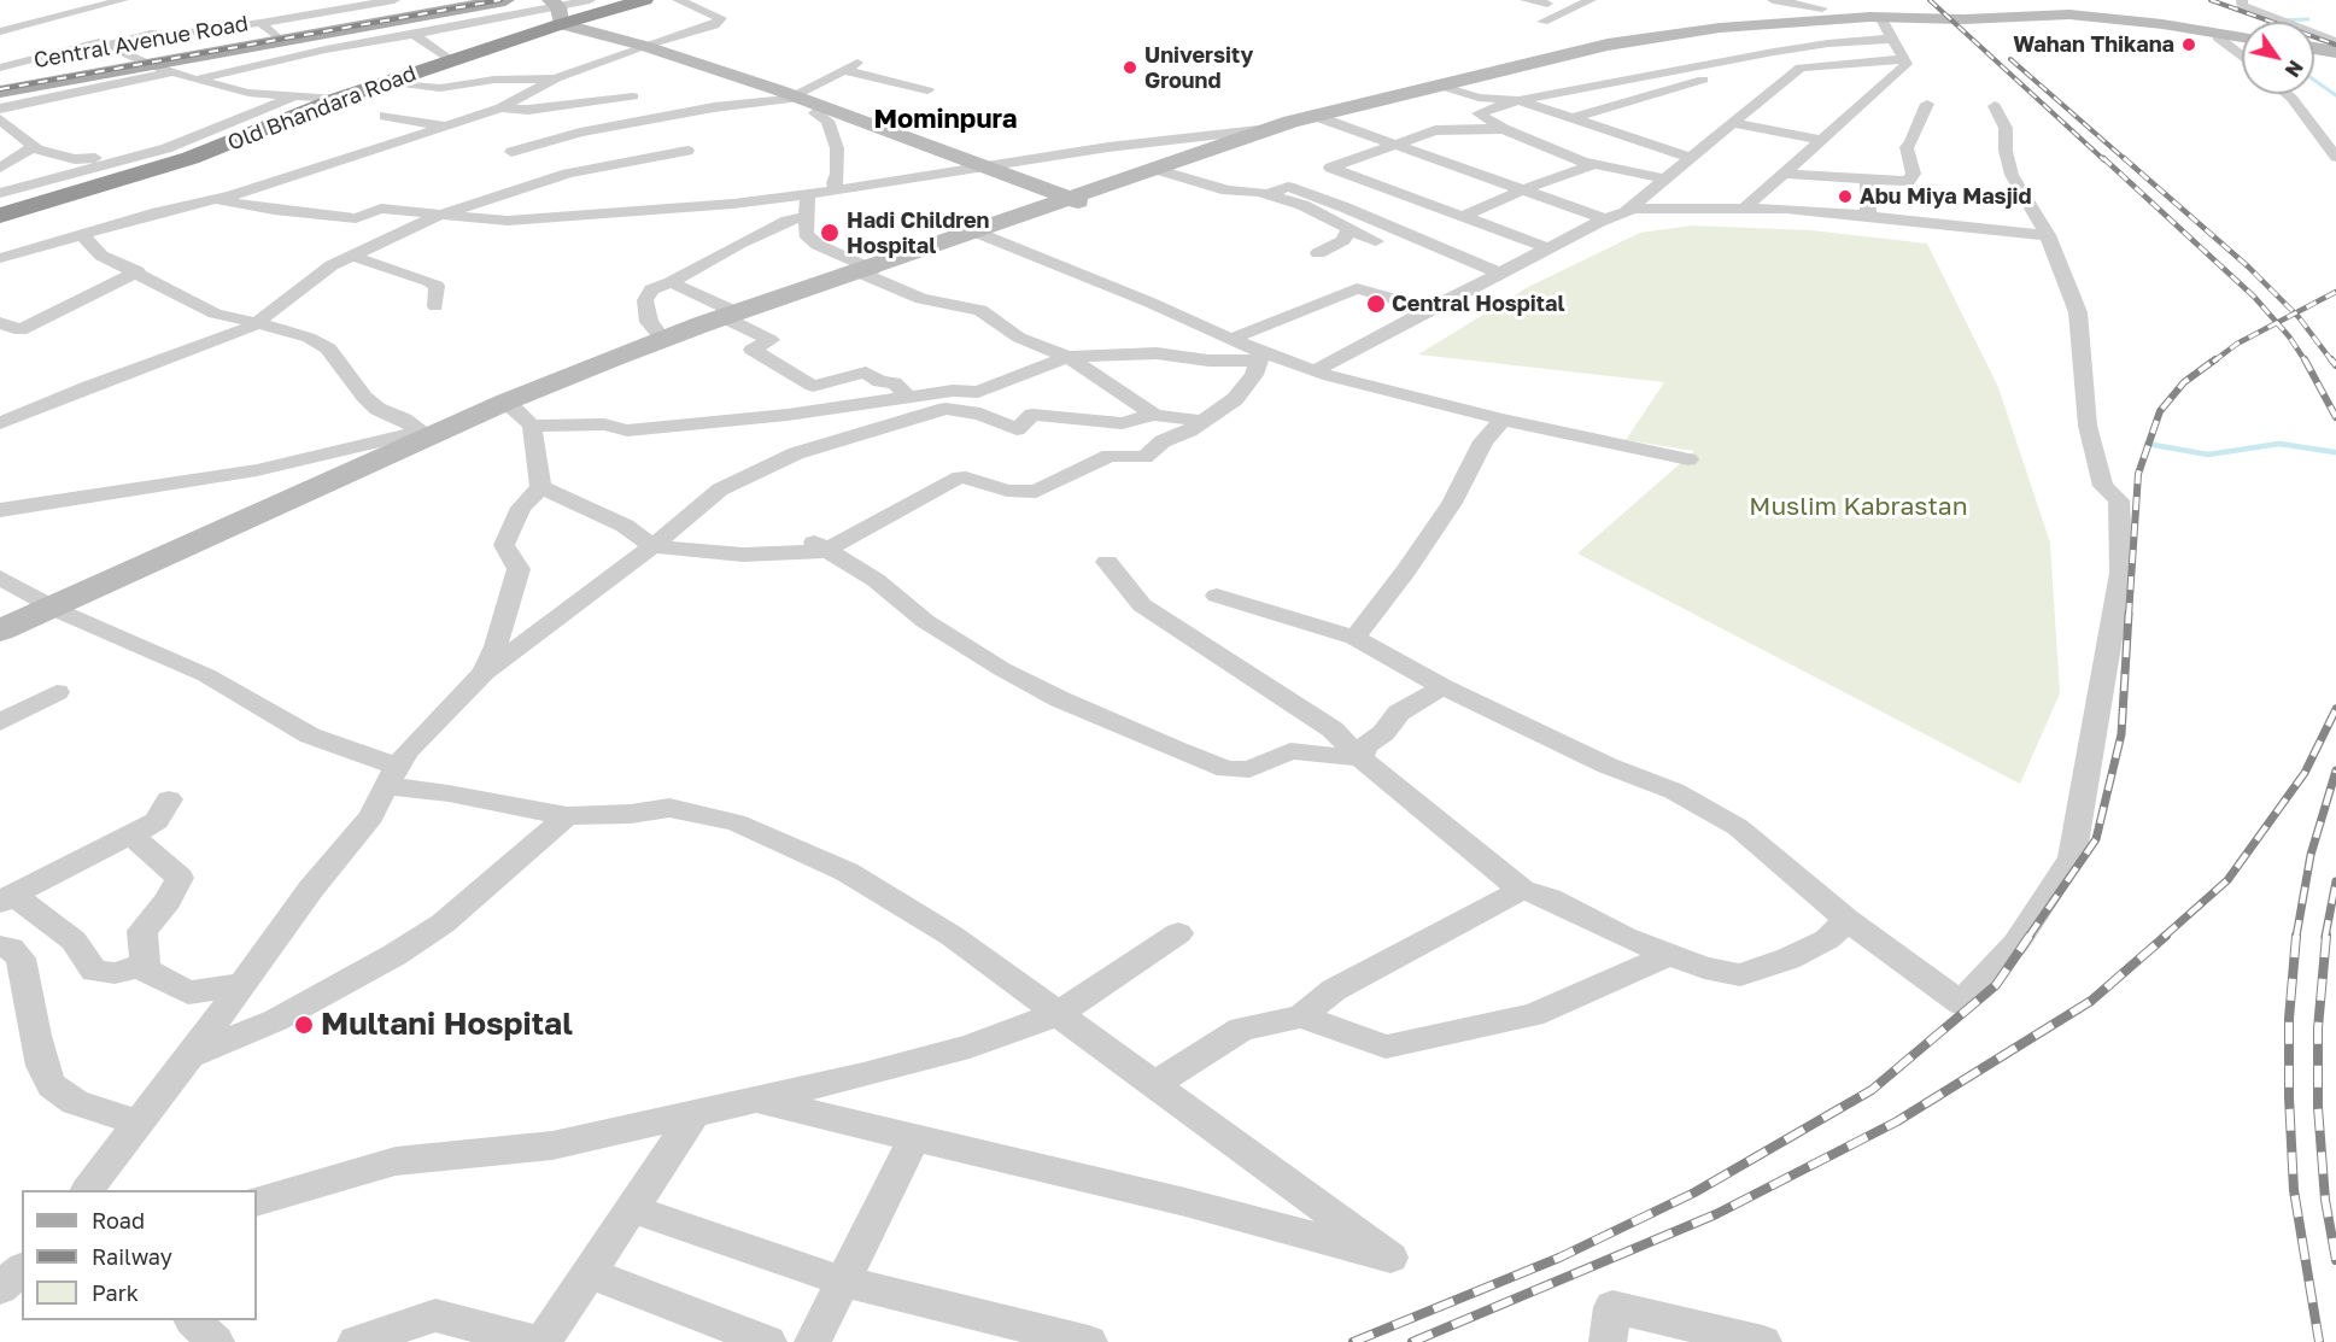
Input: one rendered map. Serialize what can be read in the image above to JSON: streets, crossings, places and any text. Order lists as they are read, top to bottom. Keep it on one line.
{"streets":{"highway":["Old Bhandara Road"],"main road":["Central Avenue Road"]},"districts":["Mominpura"],"parks":["Muslim Kabrastan"],"places":["Wahan Thikana","University Ground","Abu Miya Masjid","Hadi Children Hospital","Central Hospital","Multani Hospital"],"legend":["Road","Railway","Park"],"north":"bottom right"}
